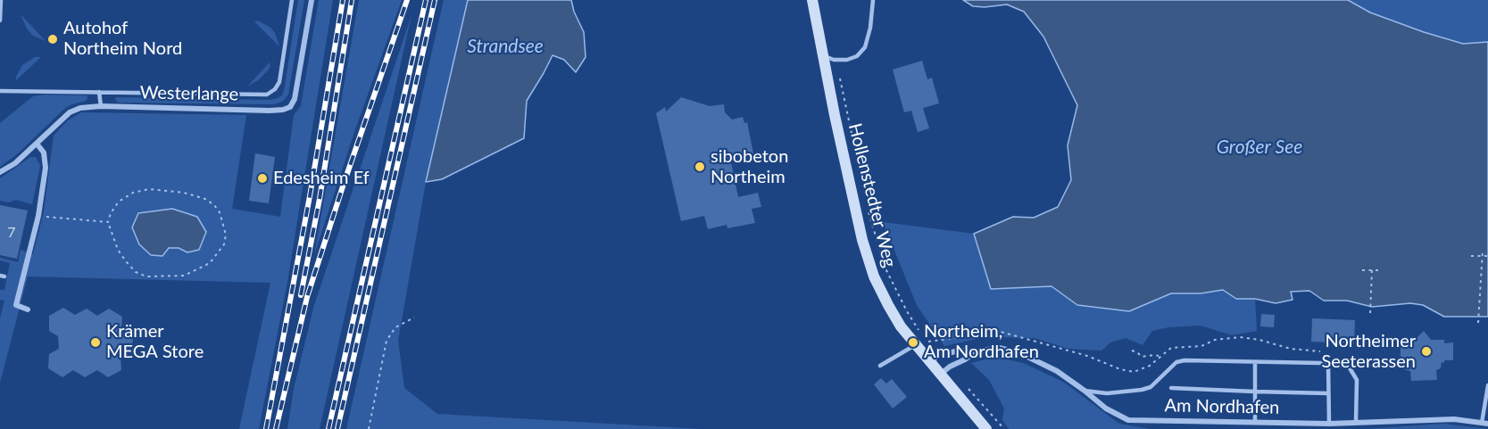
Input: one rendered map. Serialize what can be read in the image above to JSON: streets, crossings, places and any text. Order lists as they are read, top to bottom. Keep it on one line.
{"streets":{"main road":["Hollenstedter Weg"],"street":["Westerlange","Am Nordhafen"]},"crossings":[["Hollenstedter Weg","Am Nordhafen"]],"water":["Strandsee","Großer See"],"places":["Autohof Northeim Nord","sibobeton Northeim","Edesheim Ef","Krämer MEGA Store","Northeim, Am Nordhafen","Northeimer Seeterassen"],"house_numbers":["7"]}
